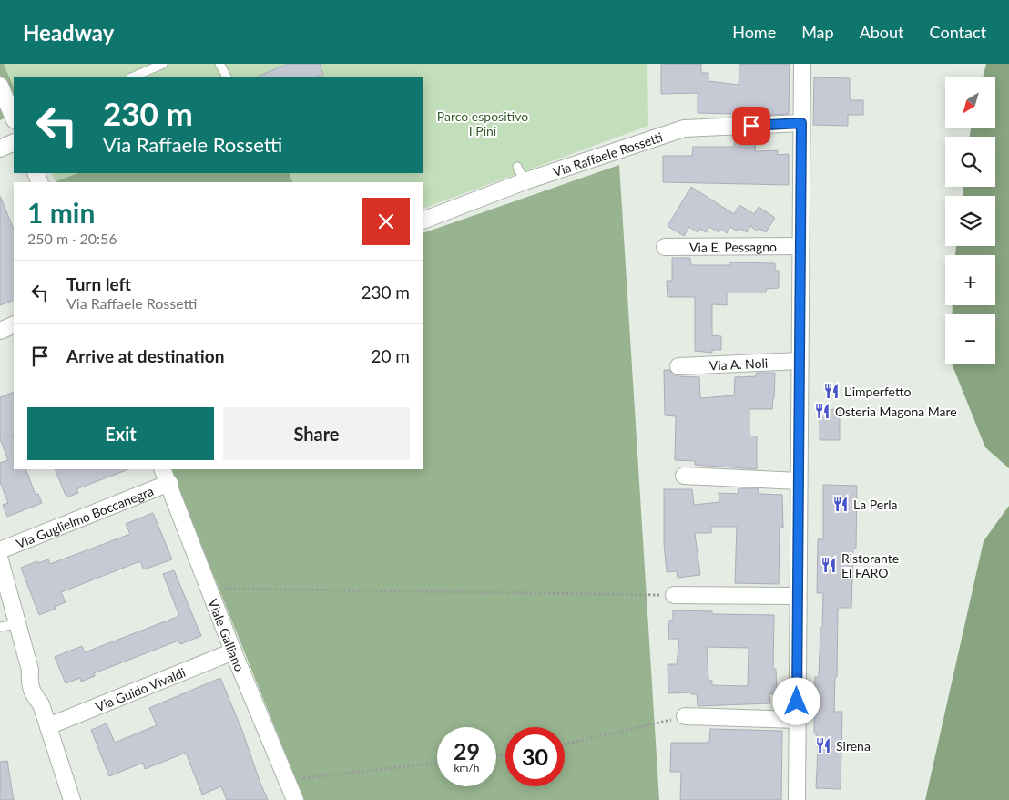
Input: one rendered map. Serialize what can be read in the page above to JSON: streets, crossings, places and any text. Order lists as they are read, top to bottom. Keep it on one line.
{"streets":{"street":["Via Raffaele Rossetti","Via E. Pessagno","Via A. Noli","Via Guglielmo Boccanegra","Viale Galliano","Via Guido Vivaldi"]},"crossings":[["Via Guglielmo Boccanegra","Viale Galliano"],["Viale Galliano","Via Guido Vivaldi"]],"parks":["Parco espositivo I Pini"],"places":{"restaurant":["L'imperfetto","Osteria Magona Mare","La Perla","Ristorante El FARO","Sirena"]},"north":"bottom left","page":{"header":"Headway","nav":["Home","Map","About","Contact"],"map_buttons":["+","−"],"turn":["230 m","Via Raffaele Rossetti"],"heading":["1 min","250 m · 20:56"],"list":[{"name":"Turn left","note":"Via Raffaele Rossetti","value":"230 m"},{"name":"Arrive at destination","value":"20 m"}],"buttons":["Exit","Share"],"speed":"29 km/h","limit":"30"}}
